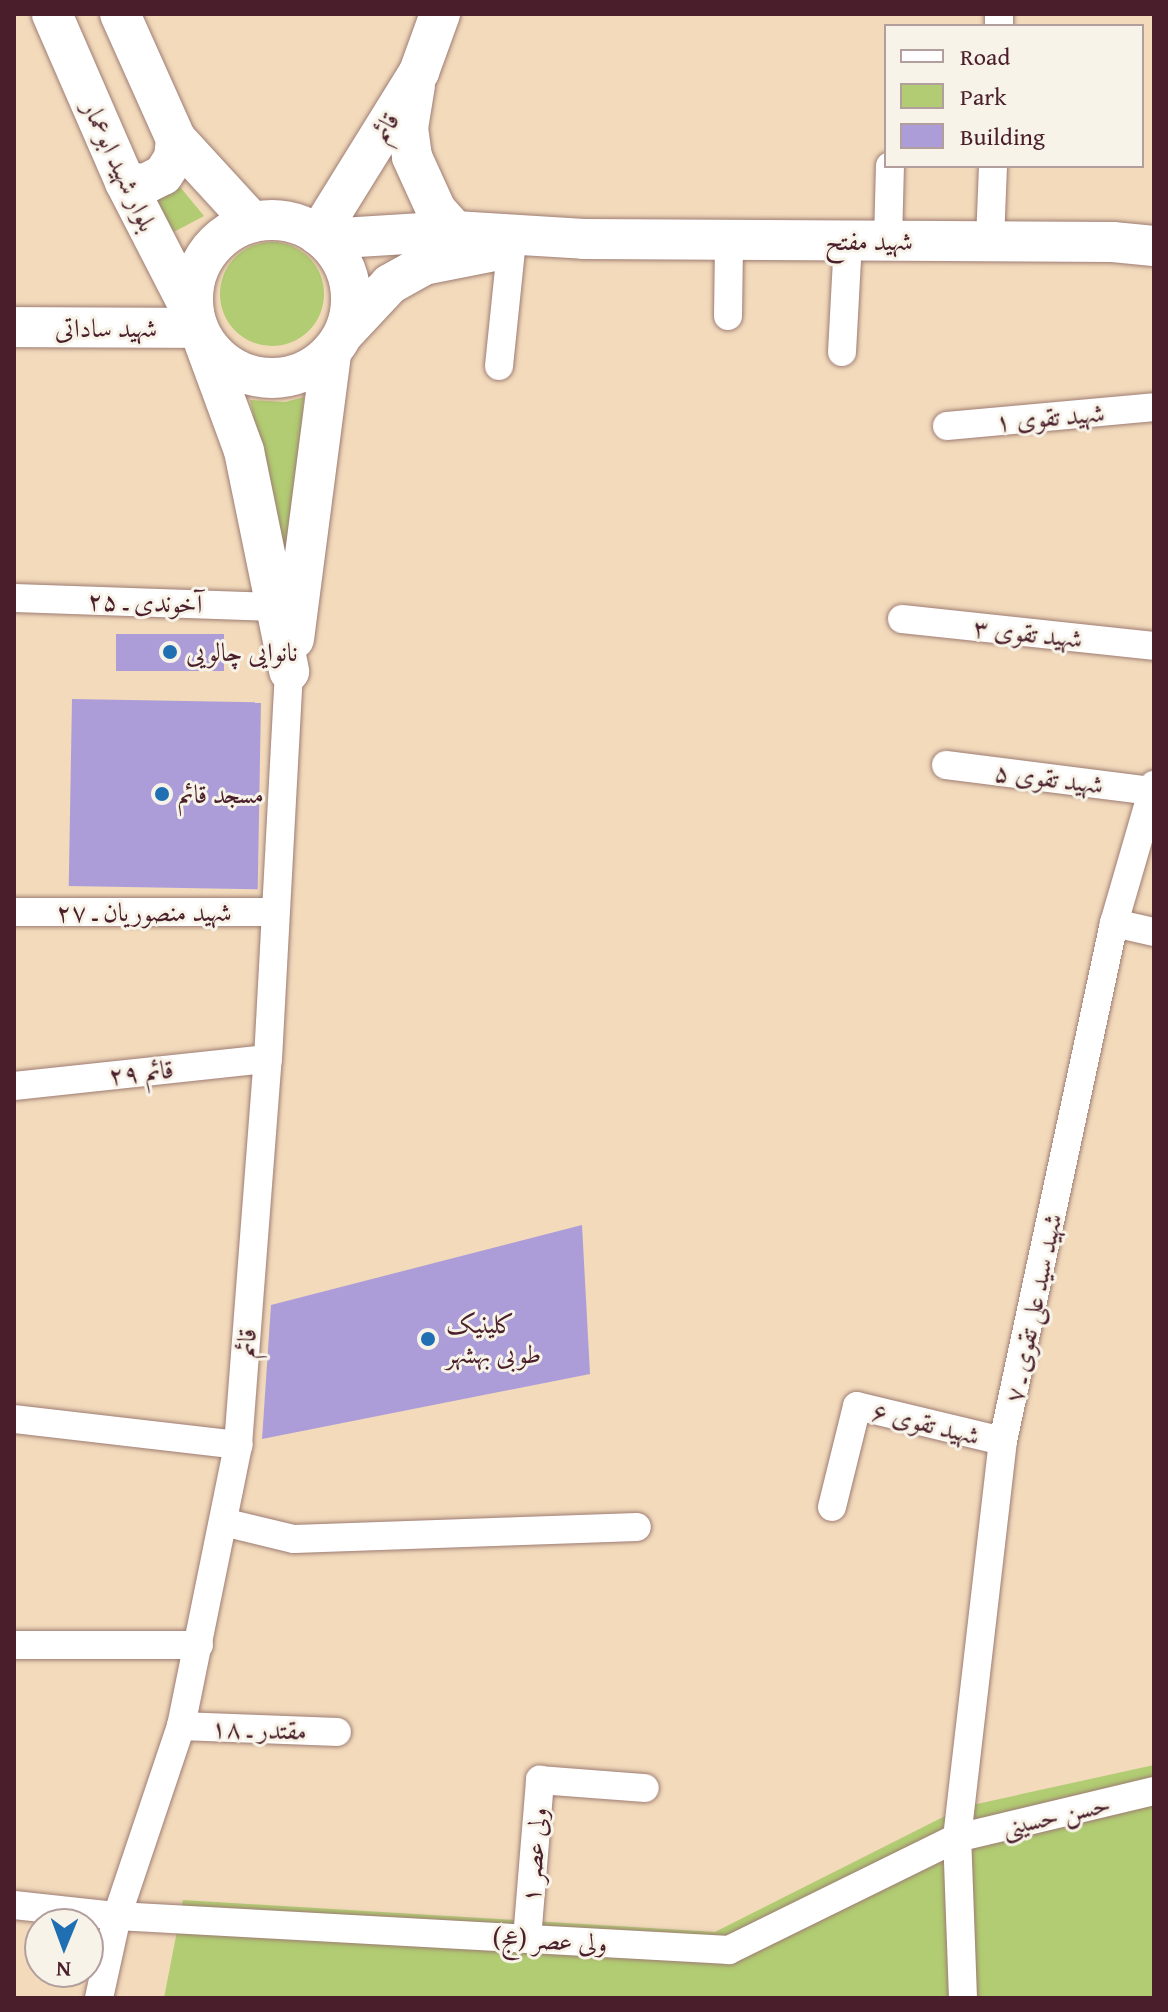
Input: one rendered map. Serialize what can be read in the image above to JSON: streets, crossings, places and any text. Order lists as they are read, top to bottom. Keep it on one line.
{"streets":{"street":["قائم","بلوار شهید ابوعمار","شهید مفتح","شهید ساداتی","شهید تقوی ۱","آخوندی ـ ۲۵","شهید تقوی ۳","شهید تقوی ۵","شهید منصوریان ـ ۲۷","قائم ۲۹","شهید سید علی تقوی ـ ۷","شهید تقوی ۶","مقتدر ـ ۱۸","حسن حسینی","ولی عصر ۱","ولی عصر (عج)"]},"crossings":[["قائم","بلوار شهید ابوعمار"],["قائم","شهید ساداتی"],["قائم","شهید منصوریان ـ ۲۷"],["قائم","قائم ۲۹"],["قائم","مقتدر ـ ۱۸"],["قائم","ولی عصر (عج)"],["بلوار شهید ابوعمار","شهید ساداتی"],["شهید تقوی ۵","شهید سید علی تقوی ـ ۷"],["شهید سید علی تقوی ـ ۷","شهید تقوی ۶"],["شهید سید علی تقوی ـ ۷","حسن حسینی"],["شهید سید علی تقوی ـ ۷","ولی عصر (عج)"],["حسن حسینی","ولی عصر (عج)"],["ولی عصر ۱","ولی عصر (عج)"]],"places":["نانوایی چالویی","مسجد قائم","کلینیک طوبی بهشهر"],"legend":["Road","Park","Building"],"north":"bottom"}
